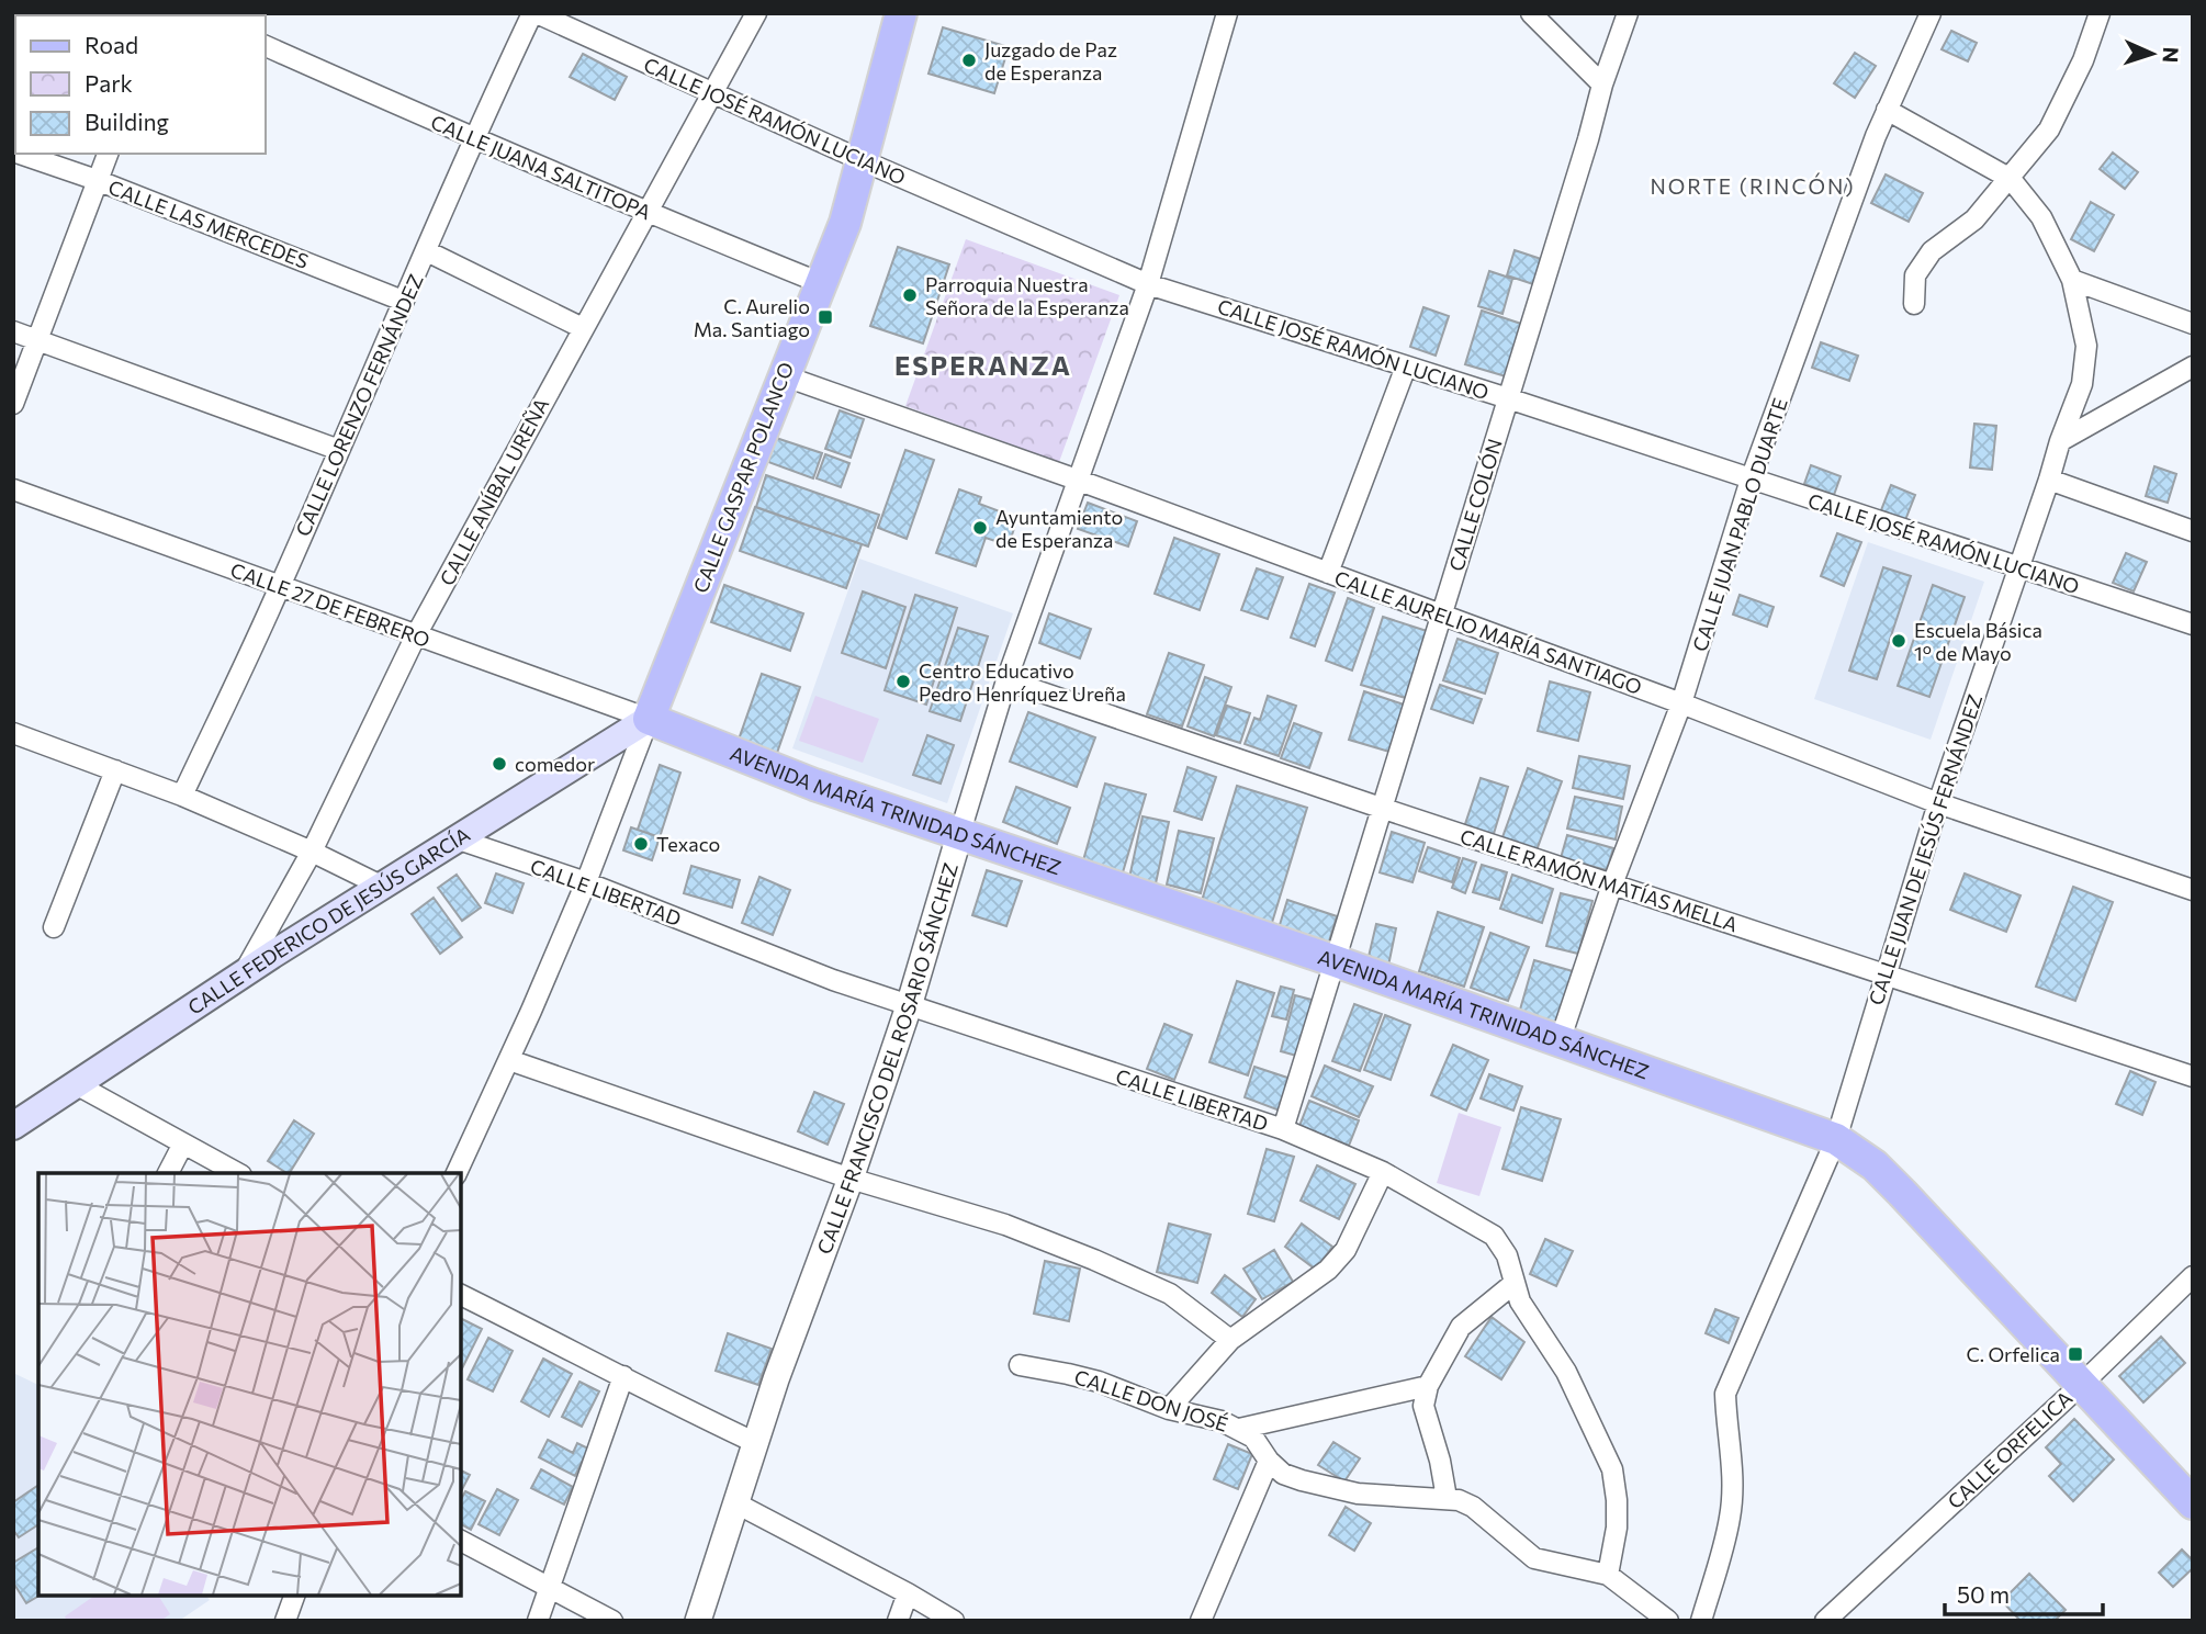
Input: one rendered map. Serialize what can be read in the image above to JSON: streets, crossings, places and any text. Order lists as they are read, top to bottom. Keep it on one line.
{"streets":{"main road":["CALLE GASPAR POLANCO","AVENIDA MARÍA TRINIDAD SÁNCHEZ","CALLE FEDERICO DE JESÚS GARCÍA"],"street":["CALLE JOSÉ RAMÓN LUCIANO","CALLE JUANA SALTITOPA","CALLE LAS MERCEDES","CALLE LORENZO FERNÁNDEZ","CALLE ANÍBAL UREÑA","CALLE COLÓN","CALLE JUAN PABLO DUARTE","CALLE 27 DE FEBRERO","CALLE AURELIO MARÍA SANTIAGO","CALLE JUAN DE JESÚS FERNÁNDEZ","CALLE RAMÓN MATÍAS MELLA","CALLE LIBERTAD","CALLE FRANCISCO DEL ROSARIO SÁNCHEZ","CALLE DON JOSÉ","CALLE ORFELICA"]},"crossings":[["CALLE JOSÉ RAMÓN LUCIANO","CALLE LORENZO FERNÁNDEZ"],["CALLE JOSÉ RAMÓN LUCIANO","CALLE GASPAR POLANCO"],["CALLE JOSÉ RAMÓN LUCIANO","CALLE ANÍBAL UREÑA"],["CALLE JOSÉ RAMÓN LUCIANO","CALLE COLÓN"],["CALLE JOSÉ RAMÓN LUCIANO","CALLE JUAN PABLO DUARTE"],["CALLE JOSÉ RAMÓN LUCIANO","CALLE JUAN DE JESÚS FERNÁNDEZ"],["CALLE JOSÉ RAMÓN LUCIANO","CALLE FRANCISCO DEL ROSARIO SÁNCHEZ"],["CALLE JUANA SALTITOPA","CALLE LORENZO FERNÁNDEZ"],["CALLE JUANA SALTITOPA","CALLE GASPAR POLANCO"],["CALLE JUANA SALTITOPA","CALLE ANÍBAL UREÑA"],["CALLE LAS MERCEDES","CALLE LORENZO FERNÁNDEZ"],["CALLE LORENZO FERNÁNDEZ","CALLE 27 DE FEBRERO"],["CALLE GASPAR POLANCO","CALLE 27 DE FEBRERO"],["CALLE GASPAR POLANCO","CALLE AURELIO MARÍA SANTIAGO"],["CALLE GASPAR POLANCO","AVENIDA MARÍA TRINIDAD SÁNCHEZ"],["CALLE GASPAR POLANCO","CALLE FEDERICO DE JESÚS GARCÍA"],["CALLE ANÍBAL UREÑA","CALLE 27 DE FEBRERO"],["CALLE ANÍBAL UREÑA","CALLE FEDERICO DE JESÚS GARCÍA"],["CALLE COLÓN","CALLE AURELIO MARÍA SANTIAGO"],["CALLE COLÓN","AVENIDA MARÍA TRINIDAD SÁNCHEZ"],["CALLE COLÓN","CALLE RAMÓN MATÍAS MELLA"],["CALLE COLÓN","CALLE LIBERTAD"],["CALLE JUAN PABLO DUARTE","CALLE AURELIO MARÍA SANTIAGO"],["CALLE JUAN PABLO DUARTE","AVENIDA MARÍA TRINIDAD SÁNCHEZ"],["CALLE JUAN PABLO DUARTE","CALLE JUAN DE JESÚS FERNÁNDEZ"],["CALLE JUAN PABLO DUARTE","CALLE RAMÓN MATÍAS MELLA"],["CALLE 27 DE FEBRERO","AVENIDA MARÍA TRINIDAD SÁNCHEZ"],["CALLE 27 DE FEBRERO","CALLE FEDERICO DE JESÚS GARCÍA"],["CALLE AURELIO MARÍA SANTIAGO","CALLE JUAN DE JESÚS FERNÁNDEZ"],["CALLE AURELIO MARÍA SANTIAGO","CALLE FRANCISCO DEL ROSARIO SÁNCHEZ"],["AVENIDA MARÍA TRINIDAD SÁNCHEZ","CALLE JUAN DE JESÚS FERNÁNDEZ"],["AVENIDA MARÍA TRINIDAD SÁNCHEZ","CALLE FEDERICO DE JESÚS GARCÍA"],["AVENIDA MARÍA TRINIDAD SÁNCHEZ","CALLE FRANCISCO DEL ROSARIO SÁNCHEZ"],["AVENIDA MARÍA TRINIDAD SÁNCHEZ","CALLE ORFELICA"],["CALLE JUAN DE JESÚS FERNÁNDEZ","CALLE RAMÓN MATÍAS MELLA"],["CALLE RAMÓN MATÍAS MELLA","CALLE FRANCISCO DEL ROSARIO SÁNCHEZ"],["CALLE LIBERTAD","CALLE FEDERICO DE JESÚS GARCÍA"],["CALLE LIBERTAD","CALLE FRANCISCO DEL ROSARIO SÁNCHEZ"],["CALLE LIBERTAD","CALLE DON JOSÉ"]],"districts":["NORTE (RINCÓN)","ESPERANZA"],"places":{"other":["Juzgado de Paz de Esperanza","Parroquia Nuestra Señora de la Esperanza","Ayuntamiento de Esperanza","Escuela Básica 1º de Mayo","Centro Educativo Pedro Henríquez Ureña","comedor","Texaco"],"transit":["C. Aurelio Ma. Santiago","C. Orfelica"]},"legend":["Road","Park","Building"],"scale_bar":"50 m","north":"right"}
